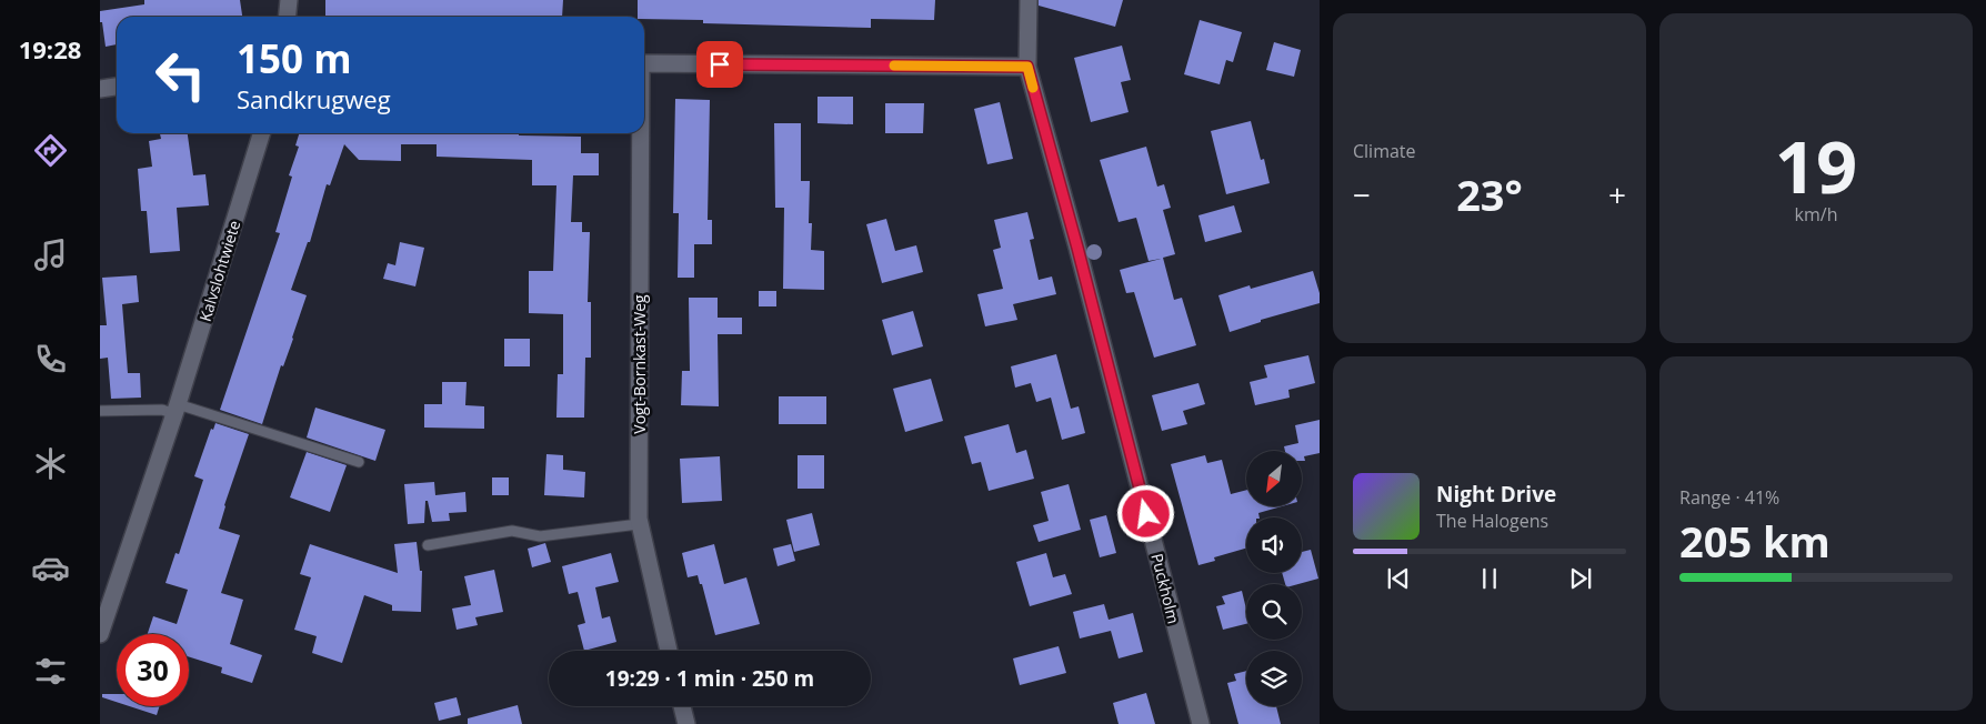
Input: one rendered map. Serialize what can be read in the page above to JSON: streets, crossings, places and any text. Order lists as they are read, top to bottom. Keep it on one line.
{"streets":{"street":["Kalvslohtwiete","Vogt-Bornkast-Weg","Puckholm"]},"north":"bottom left","page":{"tabs":"19:28","tile":["Climate",["19","km/h"],["Range · 41%","205 km"]],"turn":["150 m","Sandkrugweg"],"heat":["−","23°","+"],"song":["Night Drive","The Halogens"],"limit":"30","trip":"19:29 · 1 min · 250 m"}}
